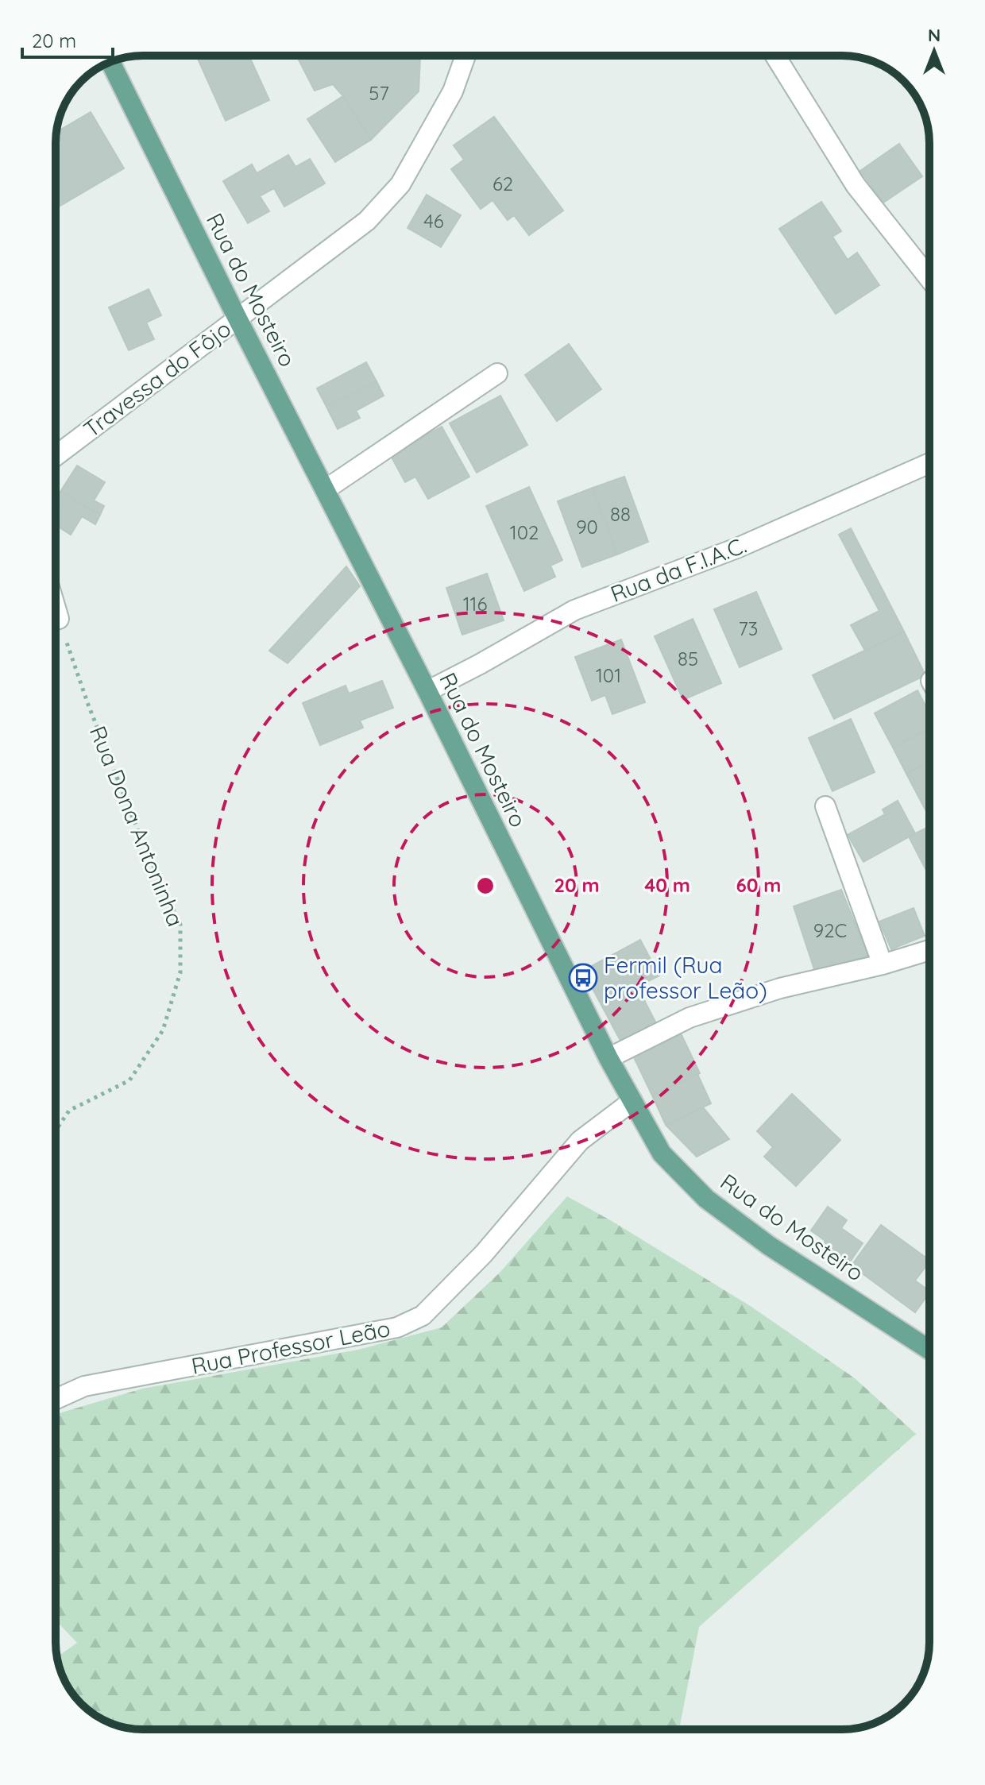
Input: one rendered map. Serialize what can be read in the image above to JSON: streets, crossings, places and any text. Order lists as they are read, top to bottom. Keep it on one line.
{"streets":{"main road":["Rua do Mosteiro"],"street":["Travessa do Fôjo","Rua da F.I.A.C.","Rua Professor Leão"],"path":["Rua Dona Antoninha"]},"crossings":[["Rua do Mosteiro","Travessa do Fôjo"],["Rua do Mosteiro","Rua da F.I.A.C."],["Rua do Mosteiro","Rua Professor Leão"]],"places":{"bus stop":["Fermil (Rua professor Leão)"]},"house_numbers":["57","62","46","88","90","102","116","73","85","101","92C"],"scale_bar":"20 m","north":"top","rings":["20 m","40 m","60 m"]}
